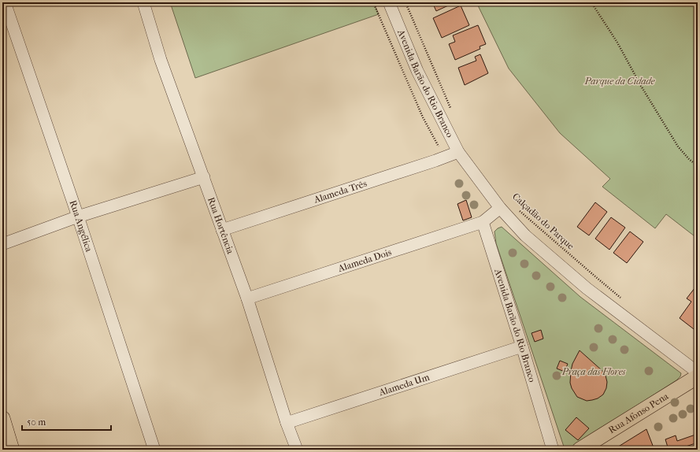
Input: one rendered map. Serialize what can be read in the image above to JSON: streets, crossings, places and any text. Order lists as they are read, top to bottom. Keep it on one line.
{"streets":{"main road":["Rua Afonso Pena"],"street":["Avenida Barão do Rio Branco","Alameda Três","Rua Angélica","Rua Hortência","Alameda Dois","Alameda Um"],"path":["Calçadão do Parque"]},"crossings":[["Avenida Barão do Rio Branco","Alameda Três"],["Avenida Barão do Rio Branco","Alameda Dois"],["Avenida Barão do Rio Branco","Alameda Um"],["Alameda Três","Rua Hortência"],["Rua Hortência","Alameda Dois"],["Rua Hortência","Alameda Um"]],"parks":["Parque da Cidade","Praça das Flores"],"scale_bar":"50 m"}
